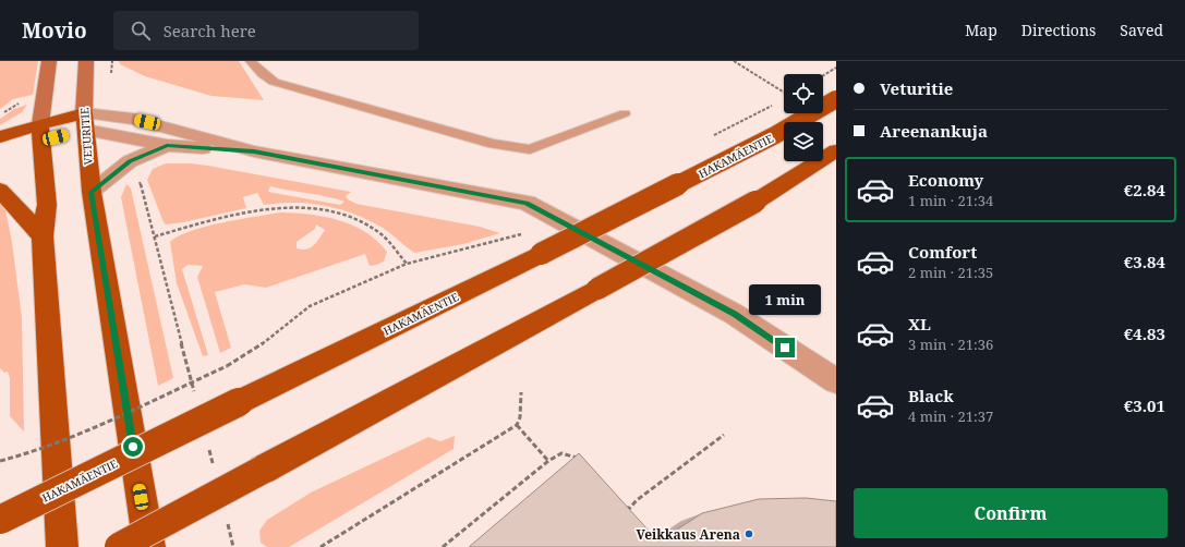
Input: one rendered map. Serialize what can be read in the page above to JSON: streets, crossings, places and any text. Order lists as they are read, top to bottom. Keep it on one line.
{"streets":{"main road":["VETURITIE","HAKAMÄENTIE"]},"places":["Veikkaus Arena"],"page":{"header":"Movio","search":"Search here","nav":["Map","Directions","Saved"],"banner":["Veturitie","Areenankuja"],"list":[{"name":"Economy","note":"1 min · 21:34","value":"€2.84"},{"name":"Comfort","note":"2 min · 21:35","value":"€3.84"},{"name":"XL","note":"3 min · 21:36","value":"€4.83"},{"name":"Black","note":"4 min · 21:37","value":"€3.01"}],"bubble":"1 min","buttons":"Confirm"}}
